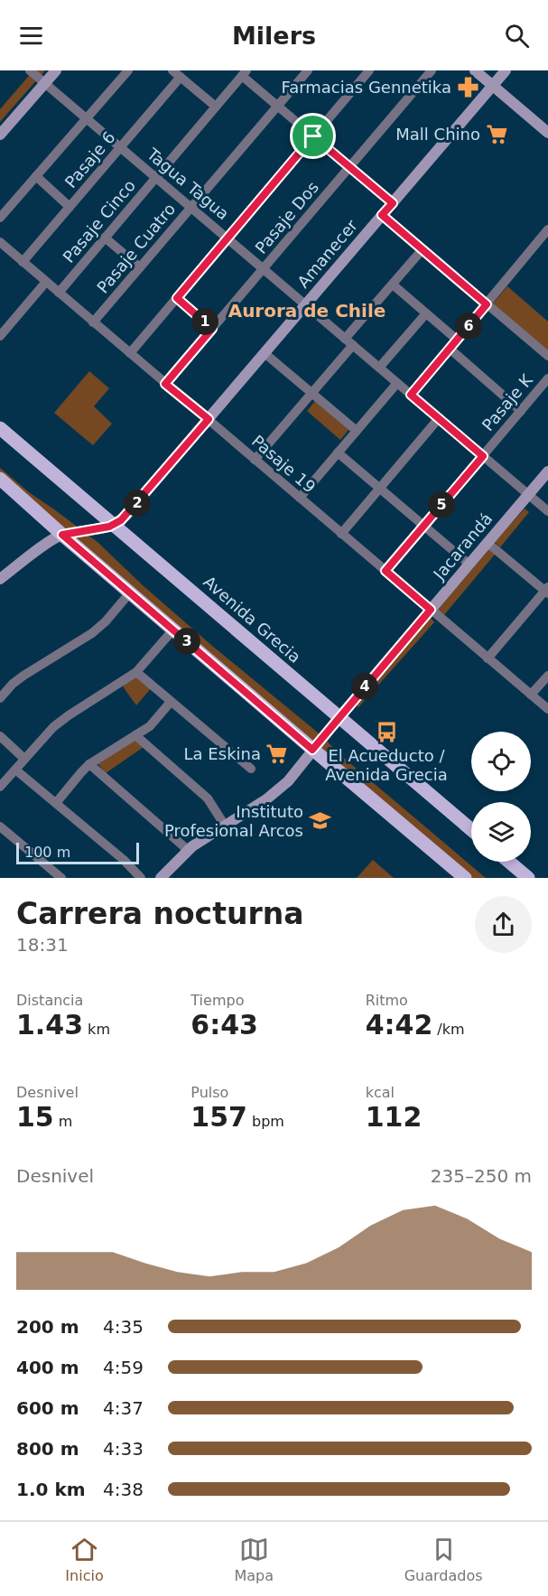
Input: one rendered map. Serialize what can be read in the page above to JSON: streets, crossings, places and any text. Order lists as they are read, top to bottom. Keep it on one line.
{"streets":{"main road":["Avenida Grecia"],"street":["Pasaje 6","Tagua Tagua","Pasaje Dos","Pasaje Cinco","Pasaje Cuatro","Amanecer","Pasaje K","Pasaje 19","Jacarandá"]},"crossings":[["Pasaje 6","Tagua Tagua"],["Pasaje 6","Pasaje 19"],["Tagua Tagua","Pasaje Dos"],["Tagua Tagua","Pasaje Cinco"],["Tagua Tagua","Pasaje Cuatro"],["Tagua Tagua","Amanecer"],["Tagua Tagua","Pasaje K"],["Tagua Tagua","Jacarandá"],["Pasaje Dos","Pasaje 19"],["Pasaje Cinco","Pasaje 19"],["Pasaje Cuatro","Pasaje 19"],["Amanecer","Pasaje 19"],["Amanecer","Avenida Grecia"],["Pasaje K","Pasaje 19"],["Pasaje 19","Jacarandá"],["Jacarandá","Avenida Grecia"]],"districts":["Aurora de Chile"],"places":{"pharmacy":["Farmacias Gennetika"],"supermarket":["Mall Chino","La Eskina"],"bus stop":["El Acueducto / Avenida Grecia"],"school or university":["Instituto Profesional Arcos"]},"scale_bar":"100 m","page":{"header":"Milers","pins":["1","6","2","5","3","4"],"scale":"100 m","heading":["Carrera nocturna","18:31"],"stats":[["Distancia","1.43 km"],["Tiempo","6:43"],["Ritmo","4:42 /km"],["Desnivel","15 m"],["Pulso","157 bpm"],["kcal","112"]],"chart":["Desnivel","235–250 m"],"list":[{"name":"200 m","note":"4:35"},{"name":"400 m","note":"4:59"},{"name":"600 m","note":"4:37"},{"name":"800 m","note":"4:33"},{"name":"1.0 km","note":"4:38"}],"tabs":["Inicio","Mapa","Guardados"]}}
